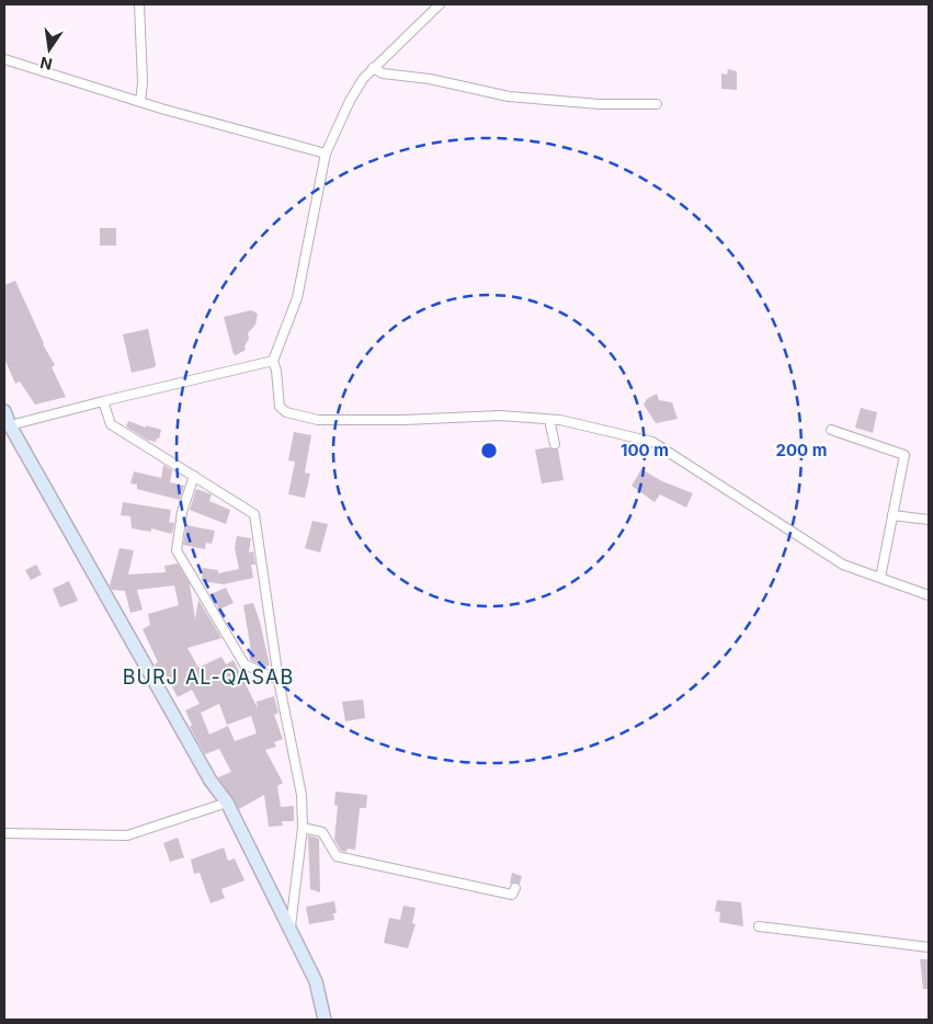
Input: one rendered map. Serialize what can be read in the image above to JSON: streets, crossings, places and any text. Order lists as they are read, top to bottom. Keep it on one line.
{"districts":["BURJ AL-QASAB"],"north":"bottom","rings":["100 m","200 m"]}
